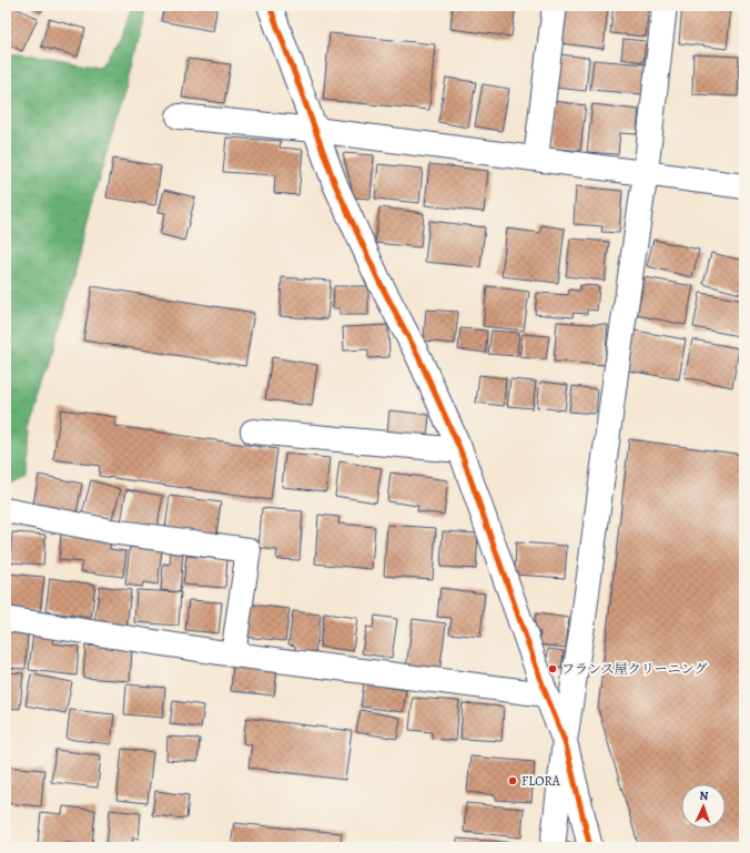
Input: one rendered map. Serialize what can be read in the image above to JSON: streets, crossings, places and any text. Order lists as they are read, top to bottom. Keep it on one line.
{"places":["フランス屋クリーニング","FLORA"],"north":"top"}
